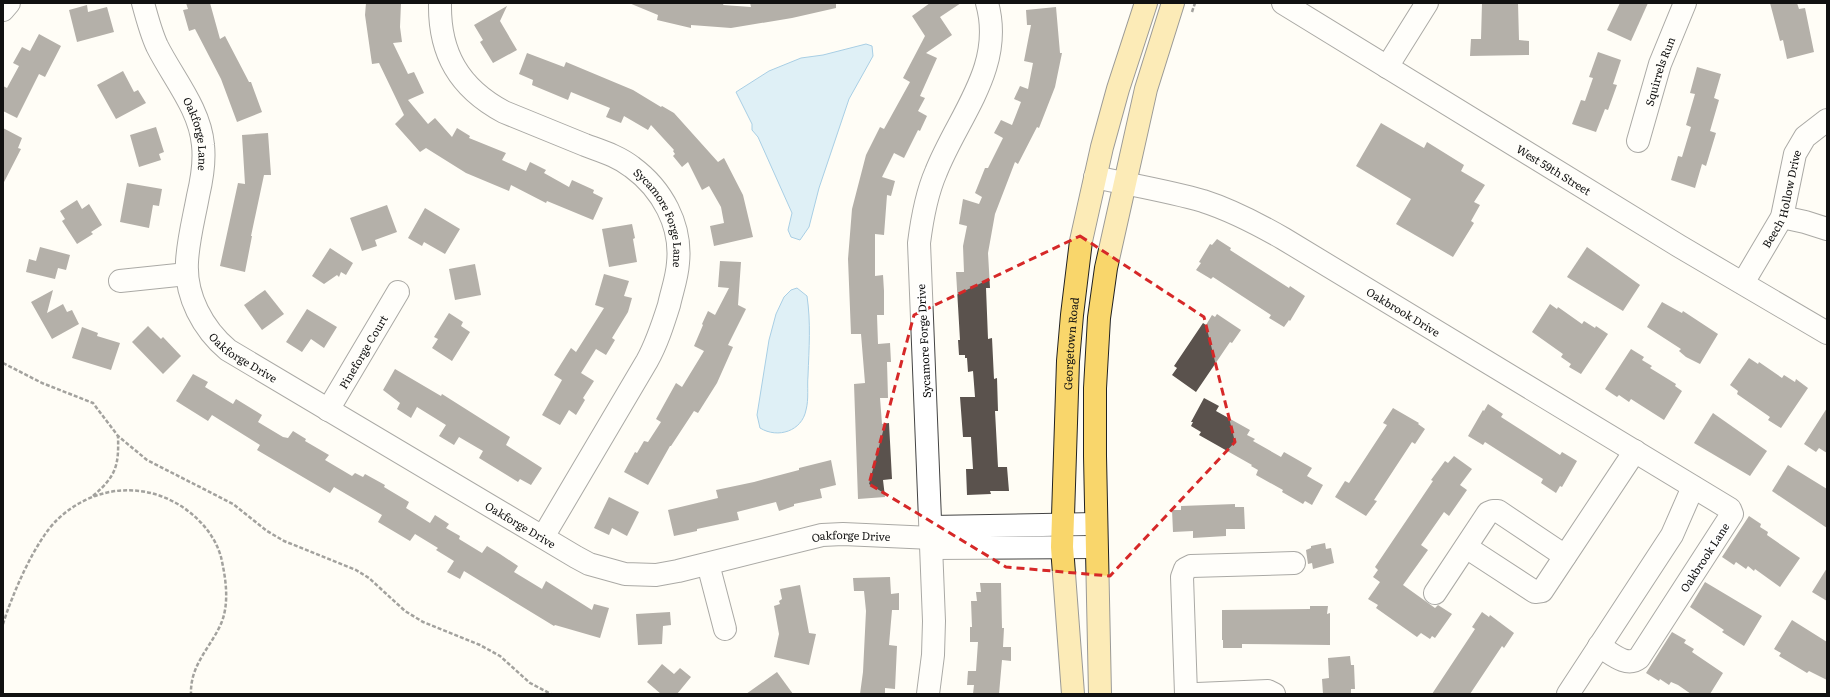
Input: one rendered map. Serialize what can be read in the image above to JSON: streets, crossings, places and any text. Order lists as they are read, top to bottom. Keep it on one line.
{"streets":{"main road":["Georgetown Road"],"street":["Squirrels Run","Oakforge Lane","West 59th Street","Beech Hollow Drive","Sycamore Forge Lane","Oakbrook Drive","Sycamore Forge Drive","Pineforge Court","Oakforge Drive","Oakbrook Lane"]},"crossings":[["Oakforge Lane","Oakforge Drive"],["West 59th Street","Beech Hollow Drive"],["Sycamore Forge Lane","Oakforge Drive"],["Oakbrook Drive","Georgetown Road"],["Oakbrook Drive","Oakbrook Lane"],["Sycamore Forge Drive","Oakforge Drive"],["Georgetown Road","Oakforge Drive"],["Pineforge Court","Oakforge Drive"]]}
